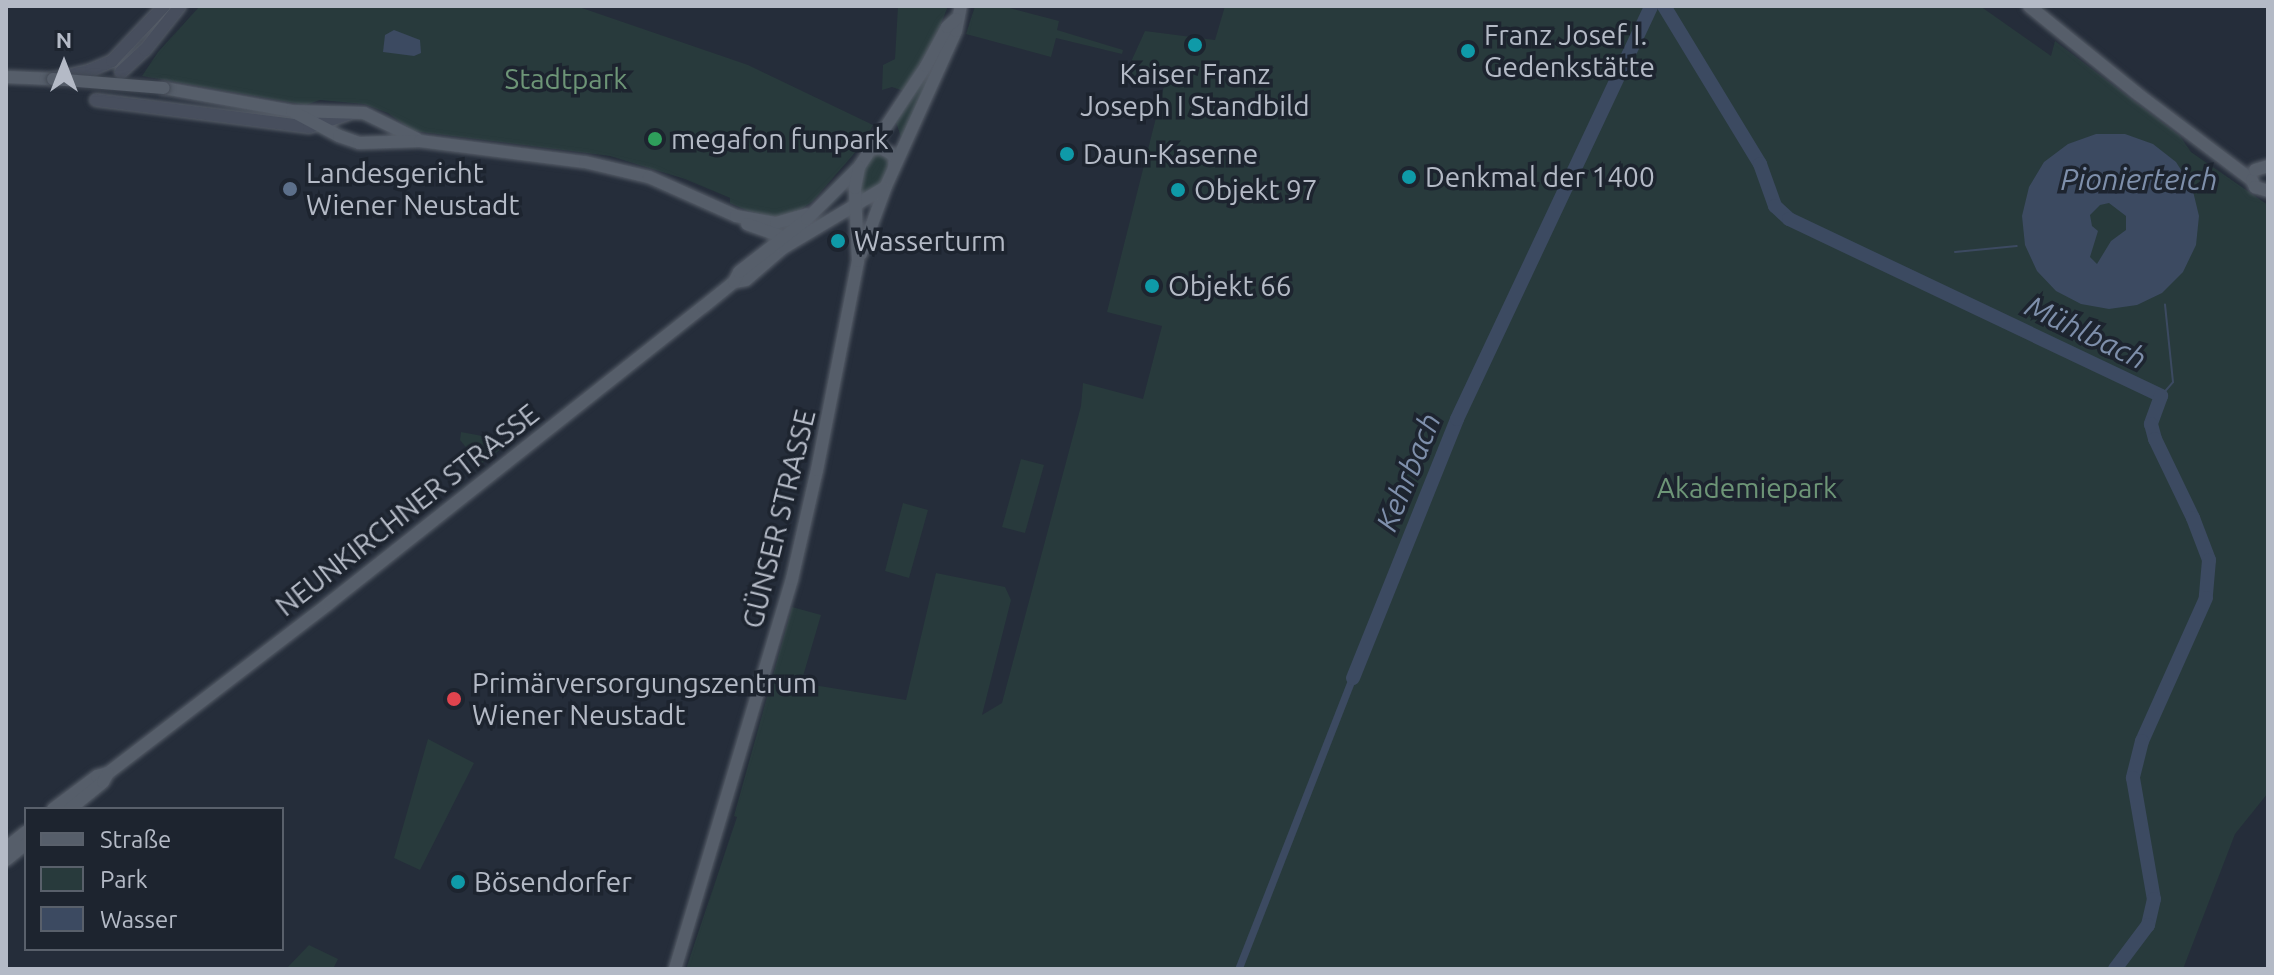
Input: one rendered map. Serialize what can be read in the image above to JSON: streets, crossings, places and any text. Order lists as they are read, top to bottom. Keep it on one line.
{"streets":{"main road":["NEUNKIRCHNER STRASSE","GÜNSER STRASSE"]},"water":["Pionierteich","Mühlbach","Kehrbach"],"parks":["Stadtpark","Akademiepark"],"places":["Kaiser Franz Joseph I Standbild","Franz Josef I. Gedenkstätte","megafon funpark","Daun-Kaserne","Denkmal der 1400","Landesgericht Wiener Neustadt","Objekt 97","Wasserturm","Objekt 66","Primärversorgungszentrum Wiener Neustadt","Bösendorfer"],"legend":["Straße","Park","Wasser"],"north":"top"}
